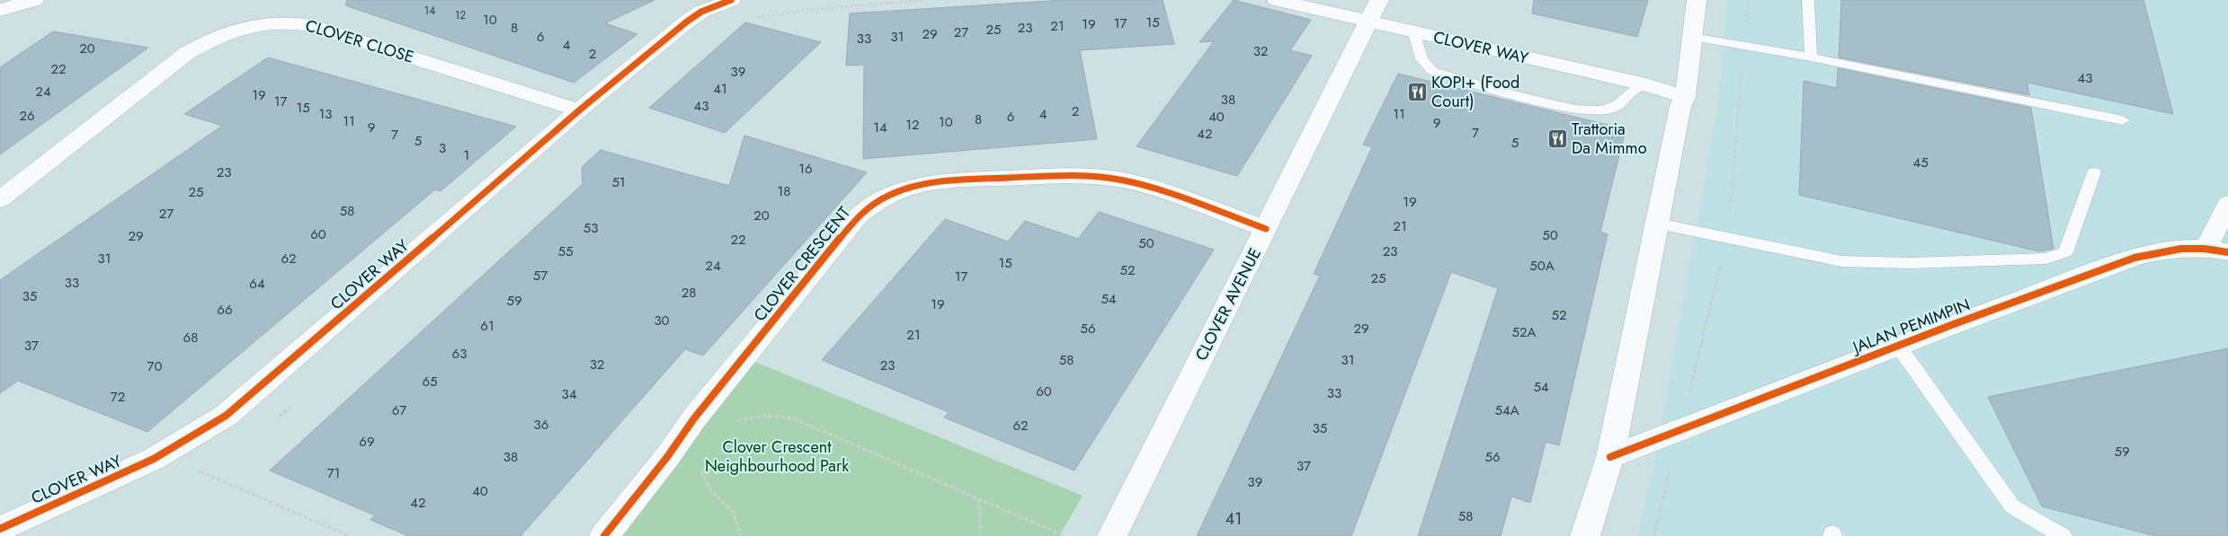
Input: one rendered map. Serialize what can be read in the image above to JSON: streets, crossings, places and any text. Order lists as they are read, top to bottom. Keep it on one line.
{"streets":{"street":["CLOVER CLOSE","CLOVER WAY","CLOVER CRESCENT","CLOVER AVENUE","JALAN PEMIMPIN"]},"crossings":[["CLOVER CLOSE","CLOVER WAY"],["CLOVER WAY","CLOVER AVENUE"],["CLOVER CRESCENT","CLOVER AVENUE"]],"parks":["Clover Crescent Neighbourhood Park"],"places":{"restaurant":["KOPI+ (Food Court)","Trattoria Da Mimmo"]},"house_numbers":["14","12","10","15","17","19","21","8","23","25","27","29","6","31","33","4","20","32","2","22","39","43","41","24","19","38","17","43","15","2","13","4","11","26","6","40","8","11","10","9","12","9","14","7","42","7","5","5","3","1","45","16","23","51","18","25","19","58","27","20","21","53","60","50","29","22","50","55","23","31","62","15","24","50A","52","57","17","25","33","64","28","35","54","59","19","66","52","30","61","56","29","52A","21","68","37","63","58","31","32","23","70","65","54","60","33","34","72","67","54A","36","62","35","69","59","38","56","37","71","39","40","42","58","41"]}
